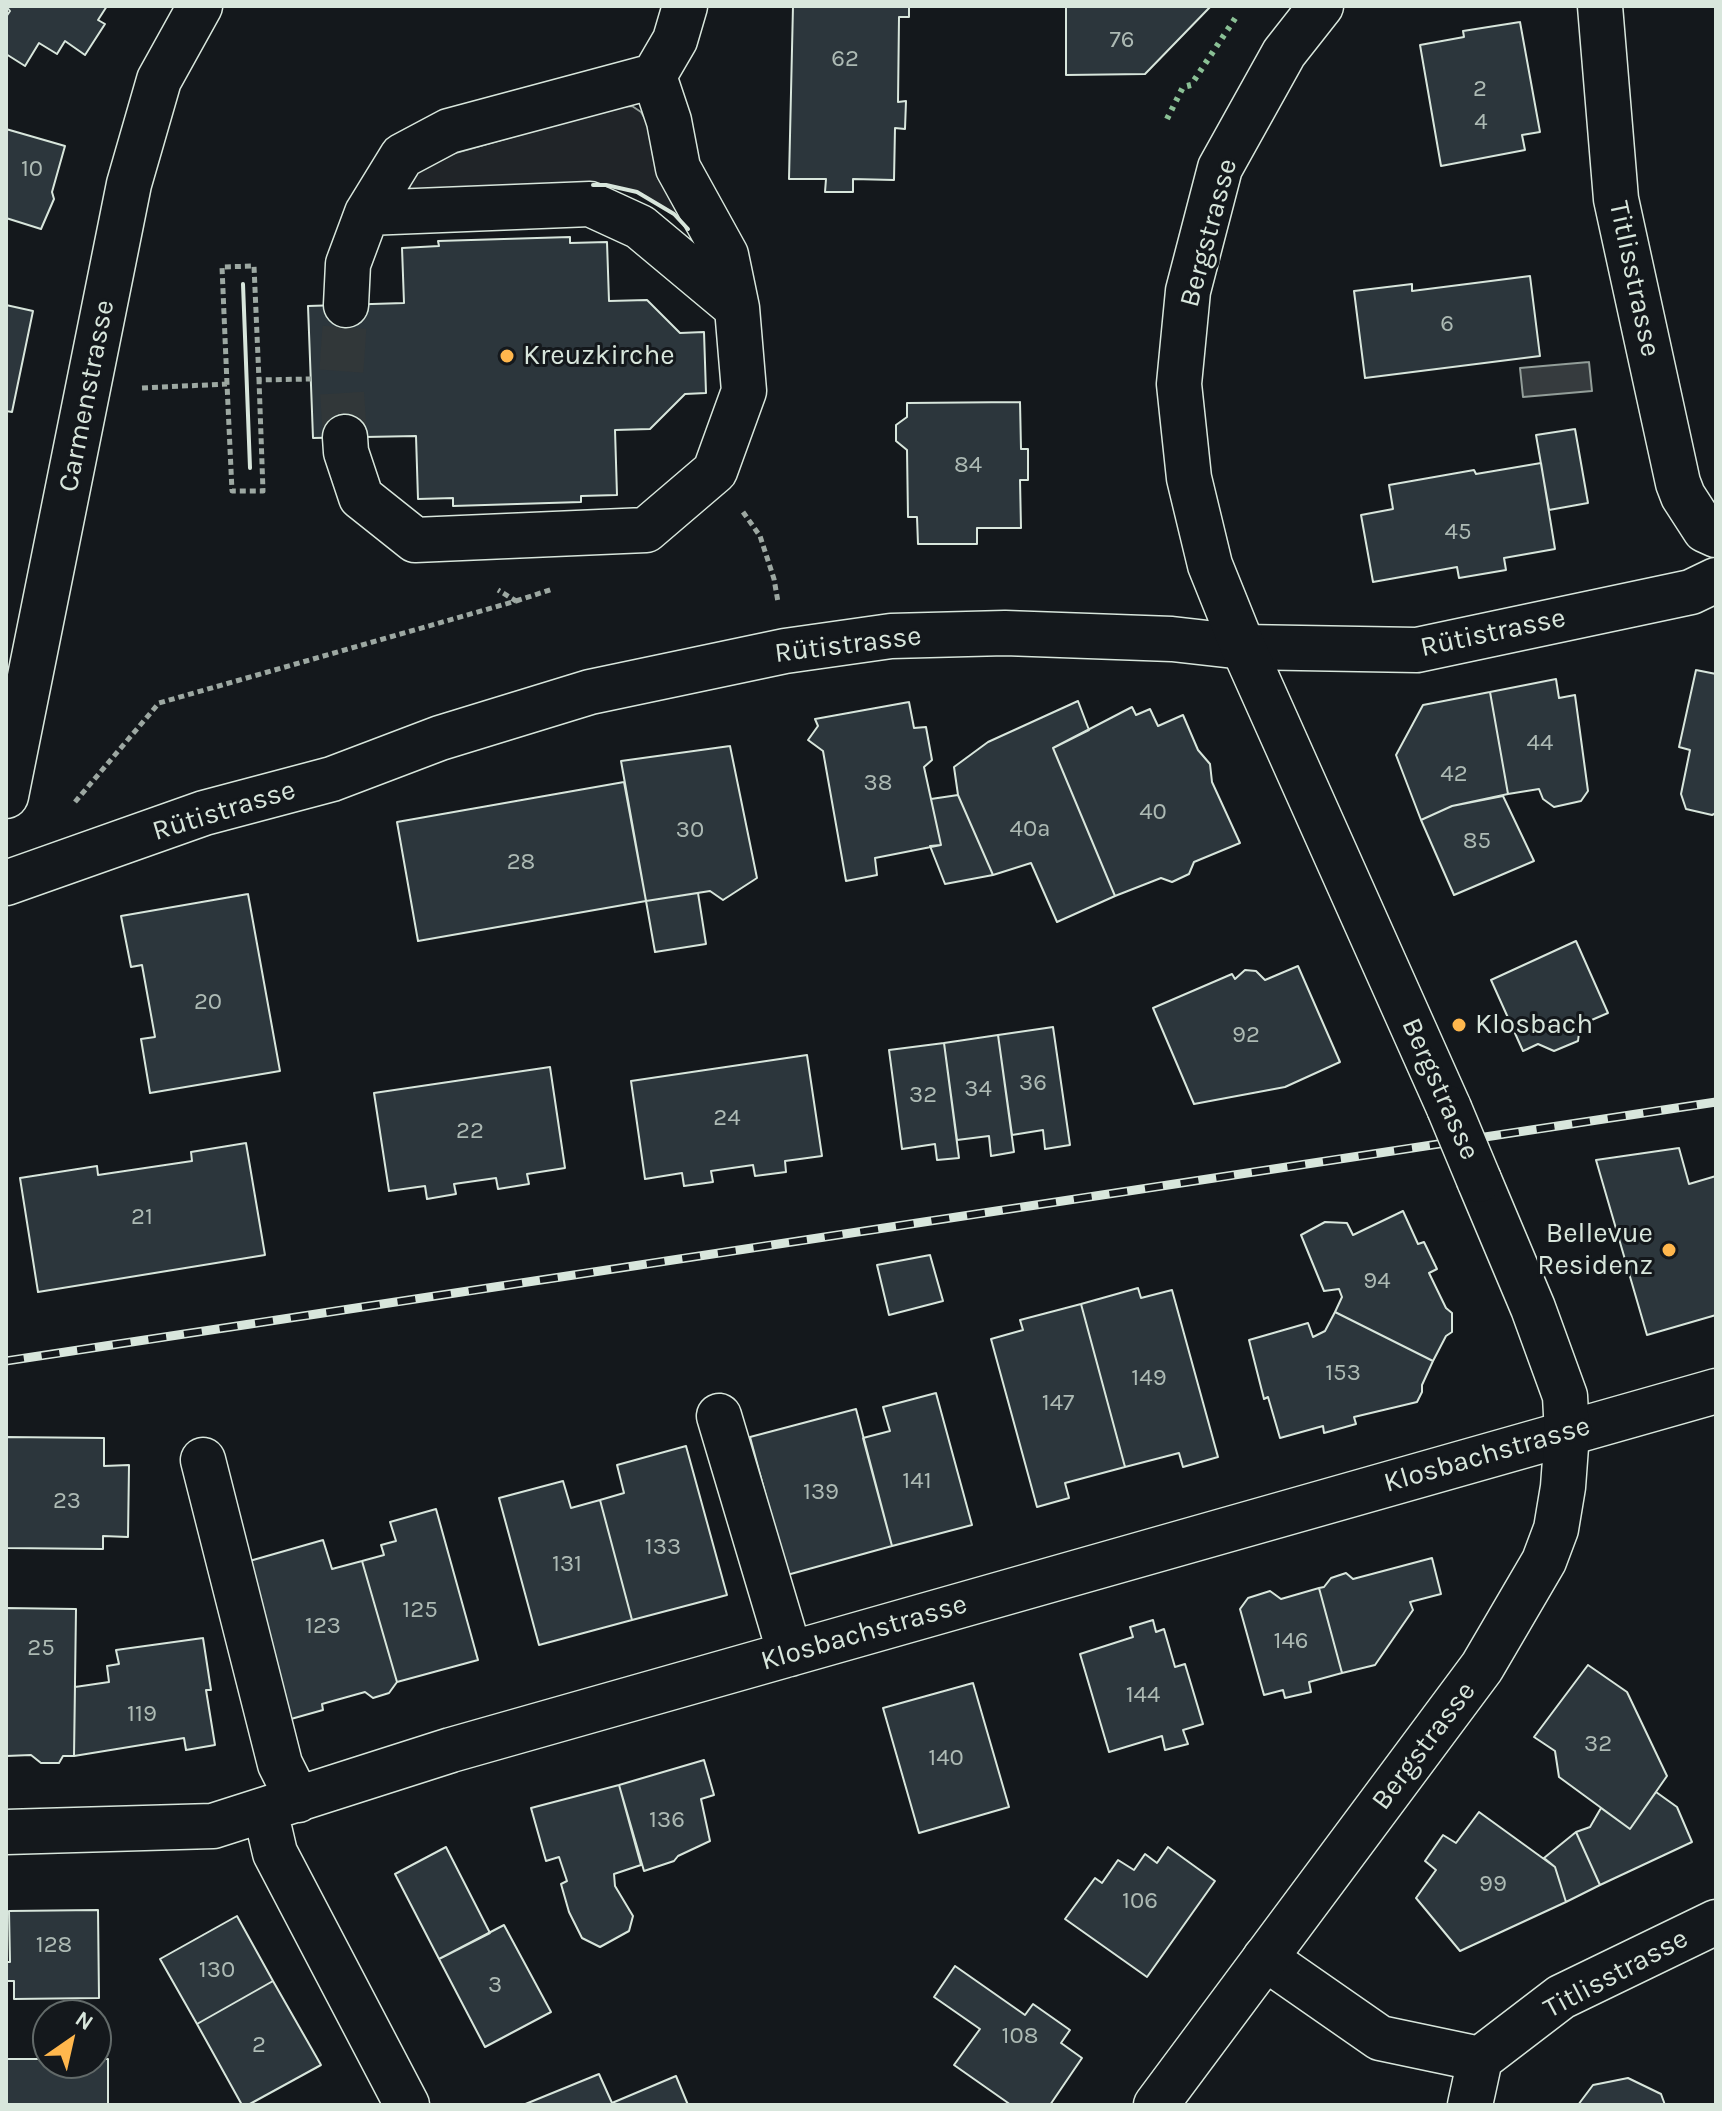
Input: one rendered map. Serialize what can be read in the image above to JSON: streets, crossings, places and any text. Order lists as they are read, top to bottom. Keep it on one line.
{"streets":{"street":["Bergstrasse","Titlisstrasse","Carmenstrasse","Rütistrasse","Klosbachstrasse"]},"crossings":[["Bergstrasse","Rütistrasse"],["Bergstrasse","Klosbachstrasse"]],"places":["Kreuzkirche","Klosbach","Bellevue Residenz"],"house_numbers":["76","62","2","4","10","6","84","45","44","42","38","40","40a","30","85","28","20","92","36","34","32","24","22","21","94","153","149","147","141","139","23","133","131","125","123","146","25","144","119","32","140","136","99","106","128","130","3","108","2"],"north":"top right"}
